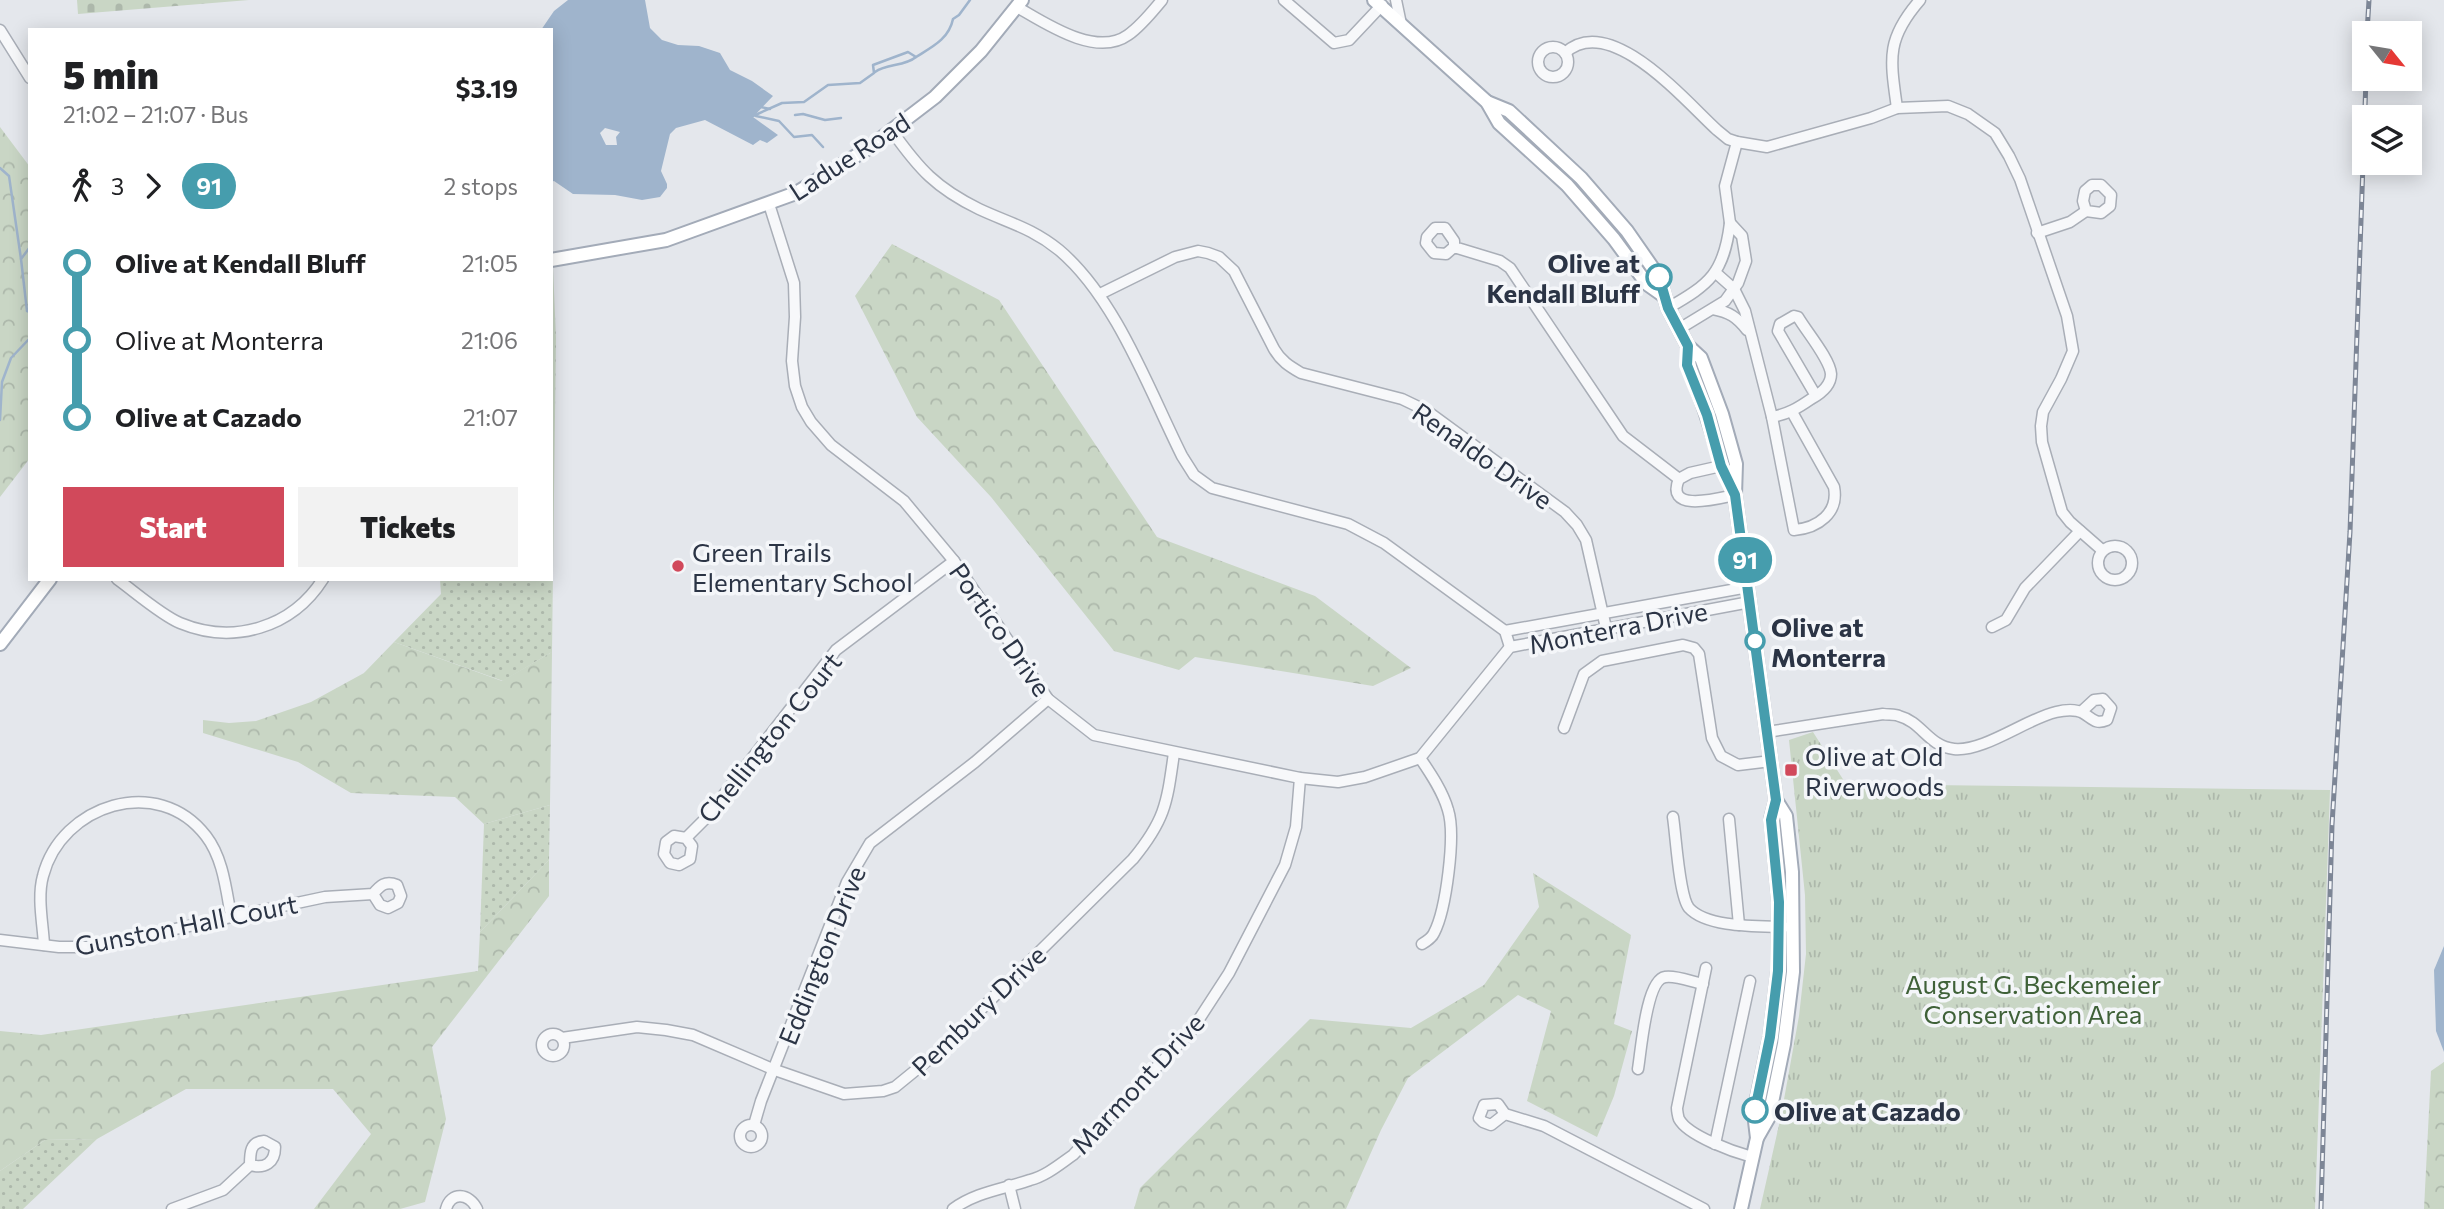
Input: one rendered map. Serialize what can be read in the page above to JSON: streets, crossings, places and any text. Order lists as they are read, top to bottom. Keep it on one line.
{"streets":{"main road":["Ladue Road"],"street":["Renaldo Drive","Monterra Drive","Portico Drive","Chellington Court","Gunston Hall Court","Eddington Drive","Pembury Drive","Marmont Drive"]},"crossings":[["Ladue Road","Portico Drive"],["Renaldo Drive","Monterra Drive"],["Monterra Drive","Portico Drive"],["Portico Drive","Chellington Court"],["Portico Drive","Eddington Drive"],["Portico Drive","Pembury Drive"],["Portico Drive","Marmont Drive"],["Eddington Drive","Pembury Drive"]],"parks":["August G. Beckemeier Conservation Area"],"places":{"other":["Olive at Kendall Bluff","Green Trails Elementary School","Olive at Monterra","Olive at Cazado"],"transit":["Olive at Old Riverwoods"]},"lines":["bus line 91"],"north":"bottom right","page":{"on_map":"91","heading":["5 min","21:02 – 21:07 · Bus","$3.19"],"legs":["3","91","2 stops"],"list":[{"name":"Olive at Kendall Bluff","value":"21:05"},{"name":"Olive at Monterra","value":"21:06"},{"name":"Olive at Cazado","value":"21:07"}],"buttons":["Start","Tickets"]}}
